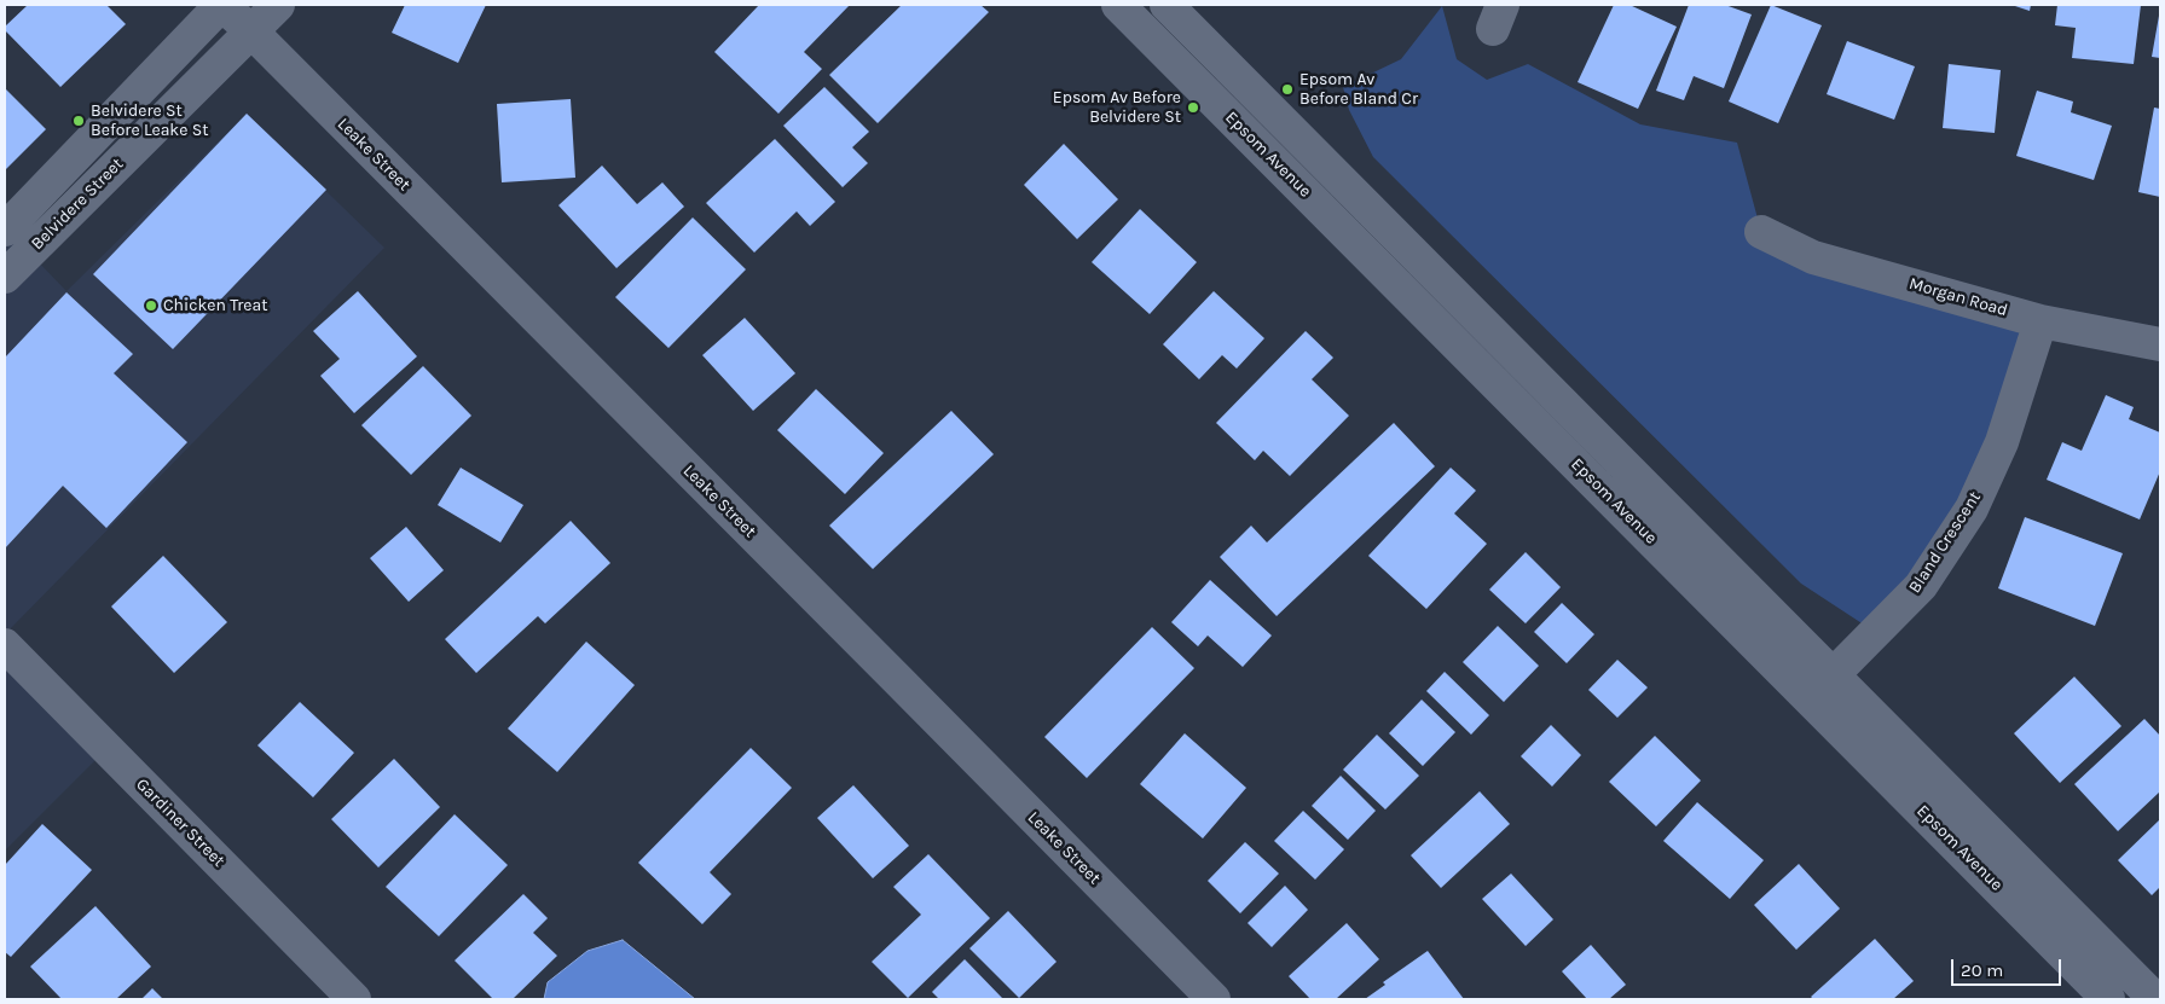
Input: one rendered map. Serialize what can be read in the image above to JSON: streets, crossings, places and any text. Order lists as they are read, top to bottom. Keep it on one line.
{"streets":{"street":["Leake Street","Epsom Avenue","Belvidere Street","Morgan Road","Bland Crescent","Gardiner Street"]},"crossings":[["Leake Street","Belvidere Street"],["Epsom Avenue","Bland Crescent"],["Morgan Road","Bland Crescent"]],"places":["Epsom Av Before Bland Cr","Epsom Av Before Belvidere St","Belvidere St Before Leake St","Chicken Treat"],"scale_bar":"20 m"}
